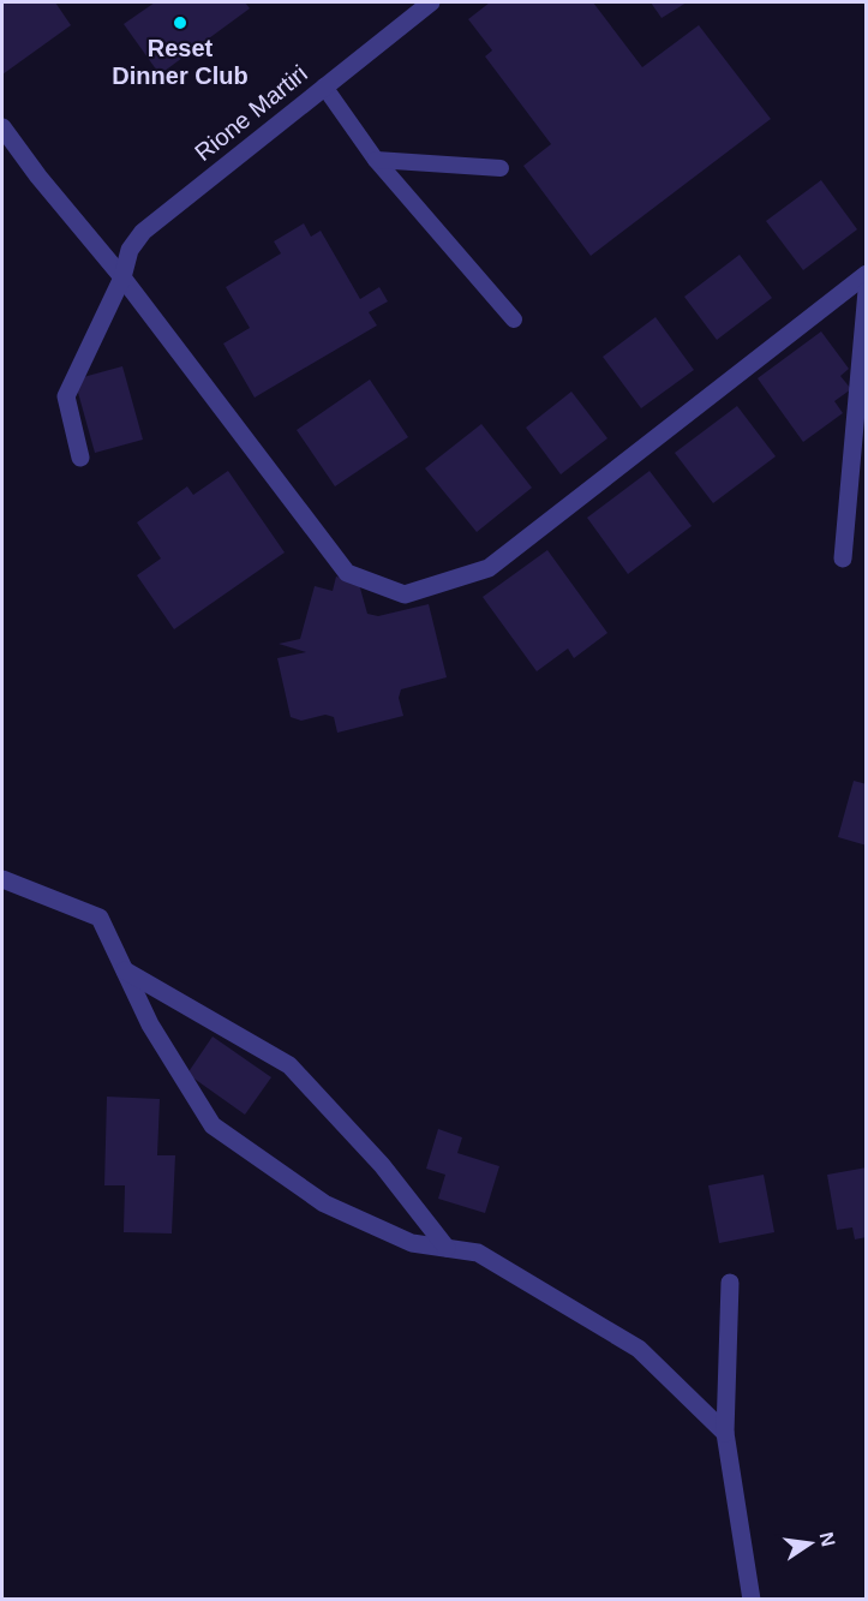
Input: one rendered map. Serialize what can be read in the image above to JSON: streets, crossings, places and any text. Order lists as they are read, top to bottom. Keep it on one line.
{"streets":{"street":["Rione Martiri"]},"places":["Reset Dinner Club"],"north":"right"}
